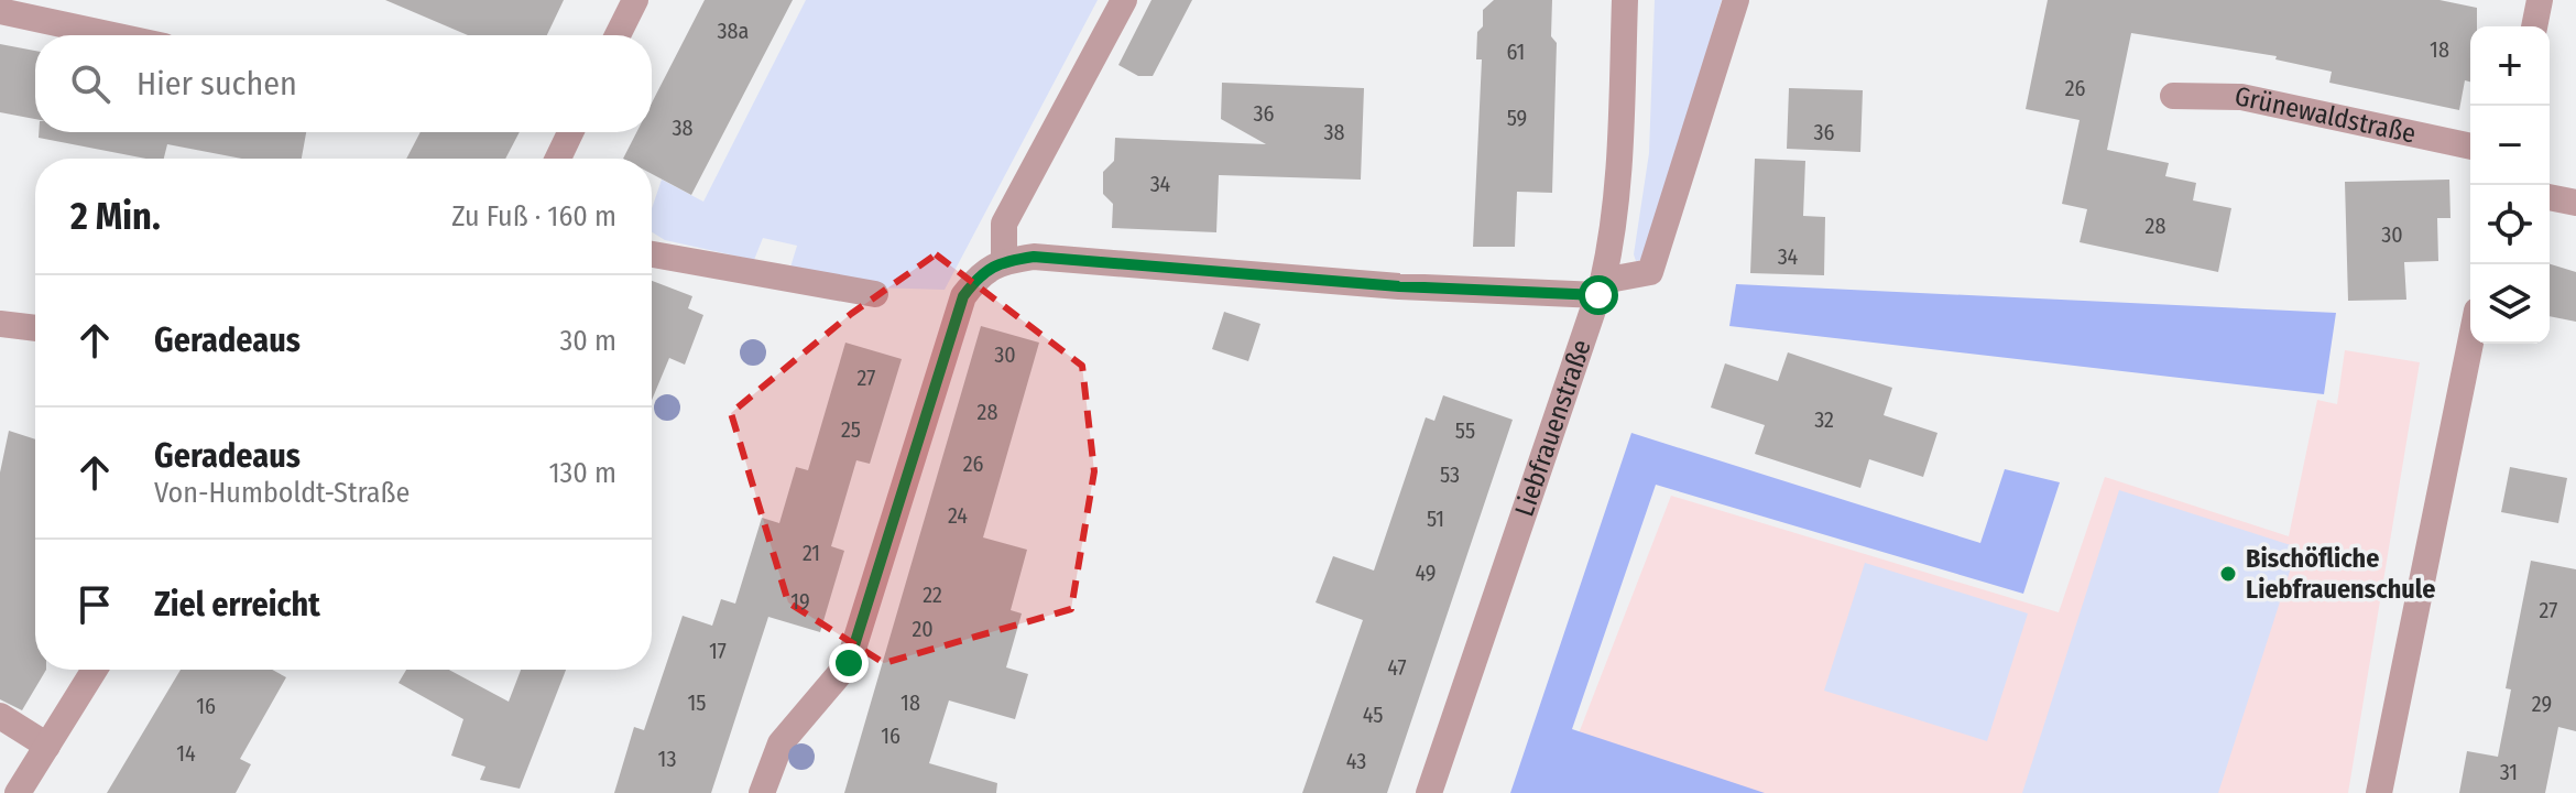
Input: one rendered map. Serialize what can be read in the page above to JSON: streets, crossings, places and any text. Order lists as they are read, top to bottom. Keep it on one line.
{"streets":{"street":["Grünewaldstraße","Liebfrauenstraße"]},"places":["Bischöfliche Liebfrauenschule"],"house_numbers":["38a","18","61","26","36","59","38","38","36","34","28","30","34","30","27","28","32","25","55","26","53","24","51","21","49","22","19","27","20","17","47","15","18","29","16","45","16","14","13","43","31"],"page":{"map_buttons":["+","−"],"search":"Hier suchen","heading":["2 Min.","Zu Fuß · 160 m"],"list":[["Geradeaus","30 m"],["Geradeaus","Von-Humboldt-Straße","130 m"],"Ziel erreicht"]}}
